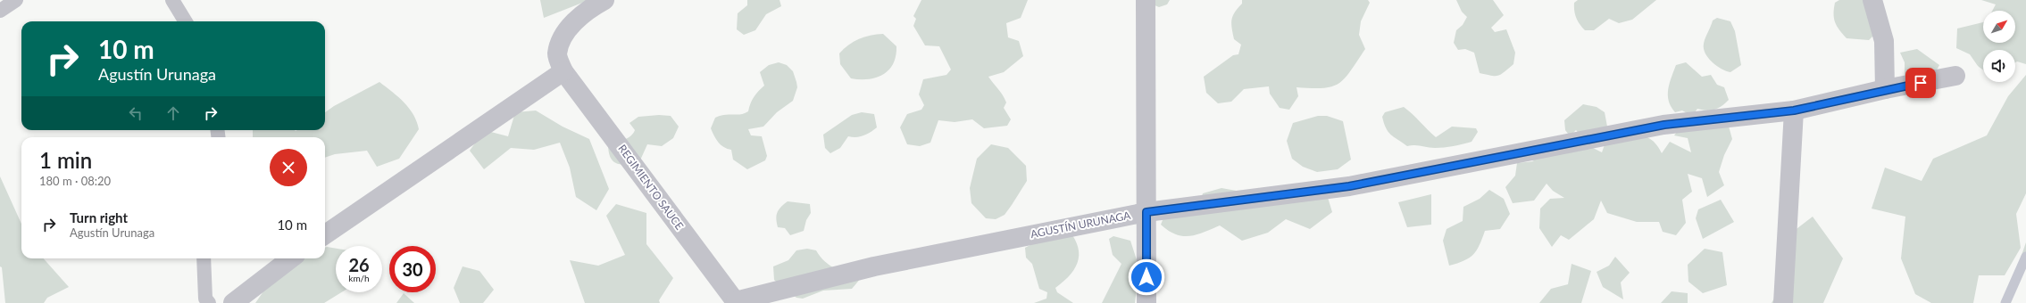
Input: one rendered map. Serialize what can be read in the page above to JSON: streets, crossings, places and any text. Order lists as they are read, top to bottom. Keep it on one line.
{"streets":{"street":["REGIMIENTO SAUCE","AGUSTÍN URUNAGA"]},"crossings":[["REGIMIENTO SAUCE","AGUSTÍN URUNAGA"]],"north":"top right","page":{"turn":["10 m","Agustín Urunaga"],"heading":["1 min","180 m · 08:20"],"list":[{"name":"Turn right","note":"Agustín Urunaga","value":"10 m"}],"speed":"26 km/h","limit":"30"}}
